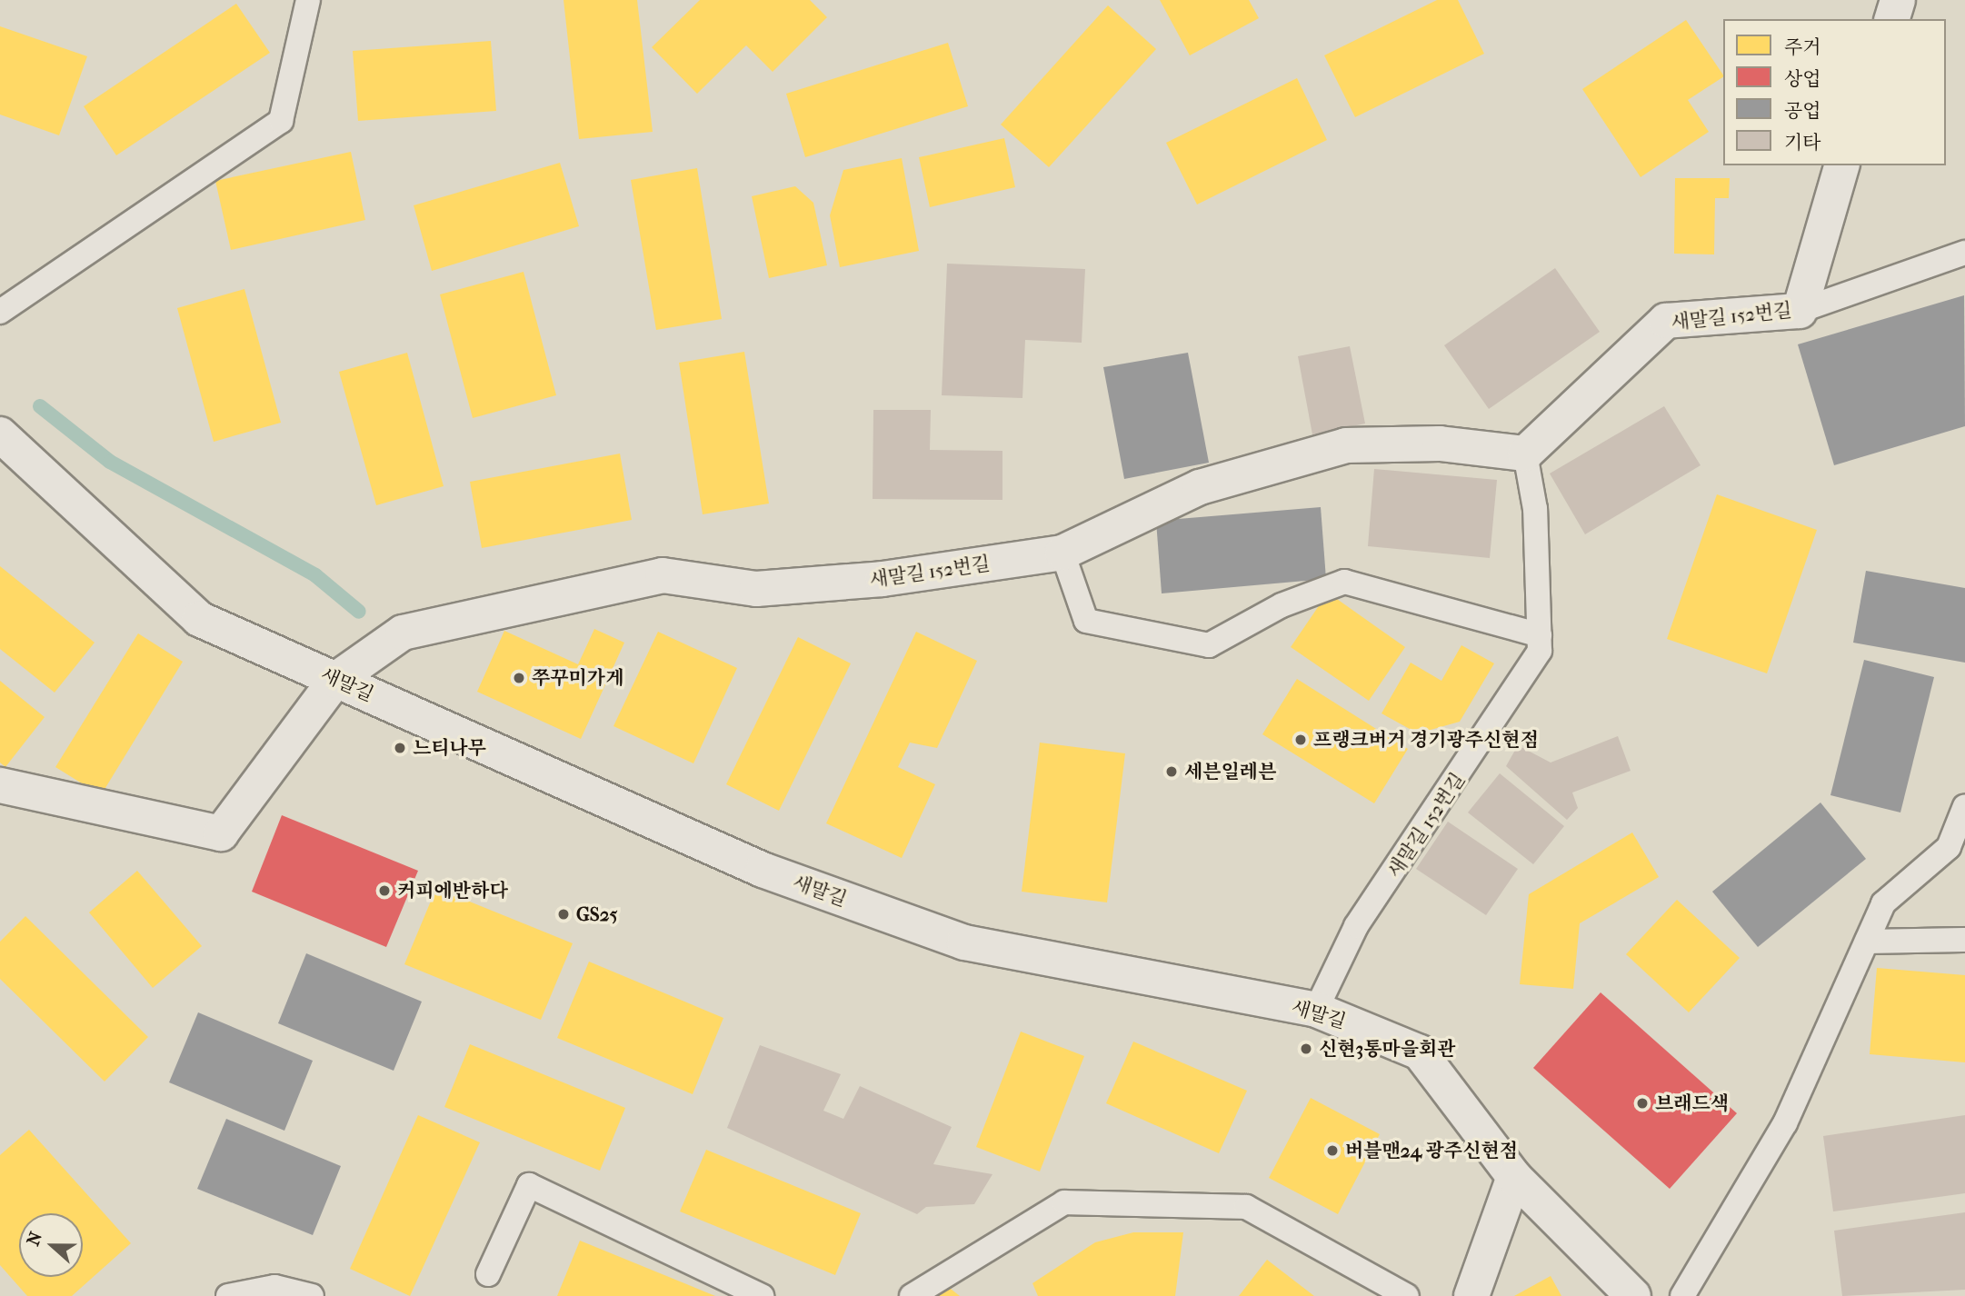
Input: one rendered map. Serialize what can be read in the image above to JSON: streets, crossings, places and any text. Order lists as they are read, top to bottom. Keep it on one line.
{"streets":{"street":["새말길 152번길","새말길"]},"crossings":[["새말길 152번길","새말길"]],"places":["쭈꾸미가게","프랭크버거 경기광주신현점","느티나무","세븐일레븐","커피에반하다","GS25","신현3통마을회관","브래드색","버블맨24 광주신현점"],"legend":["주거","상업","공업","기타"],"north":"left"}
